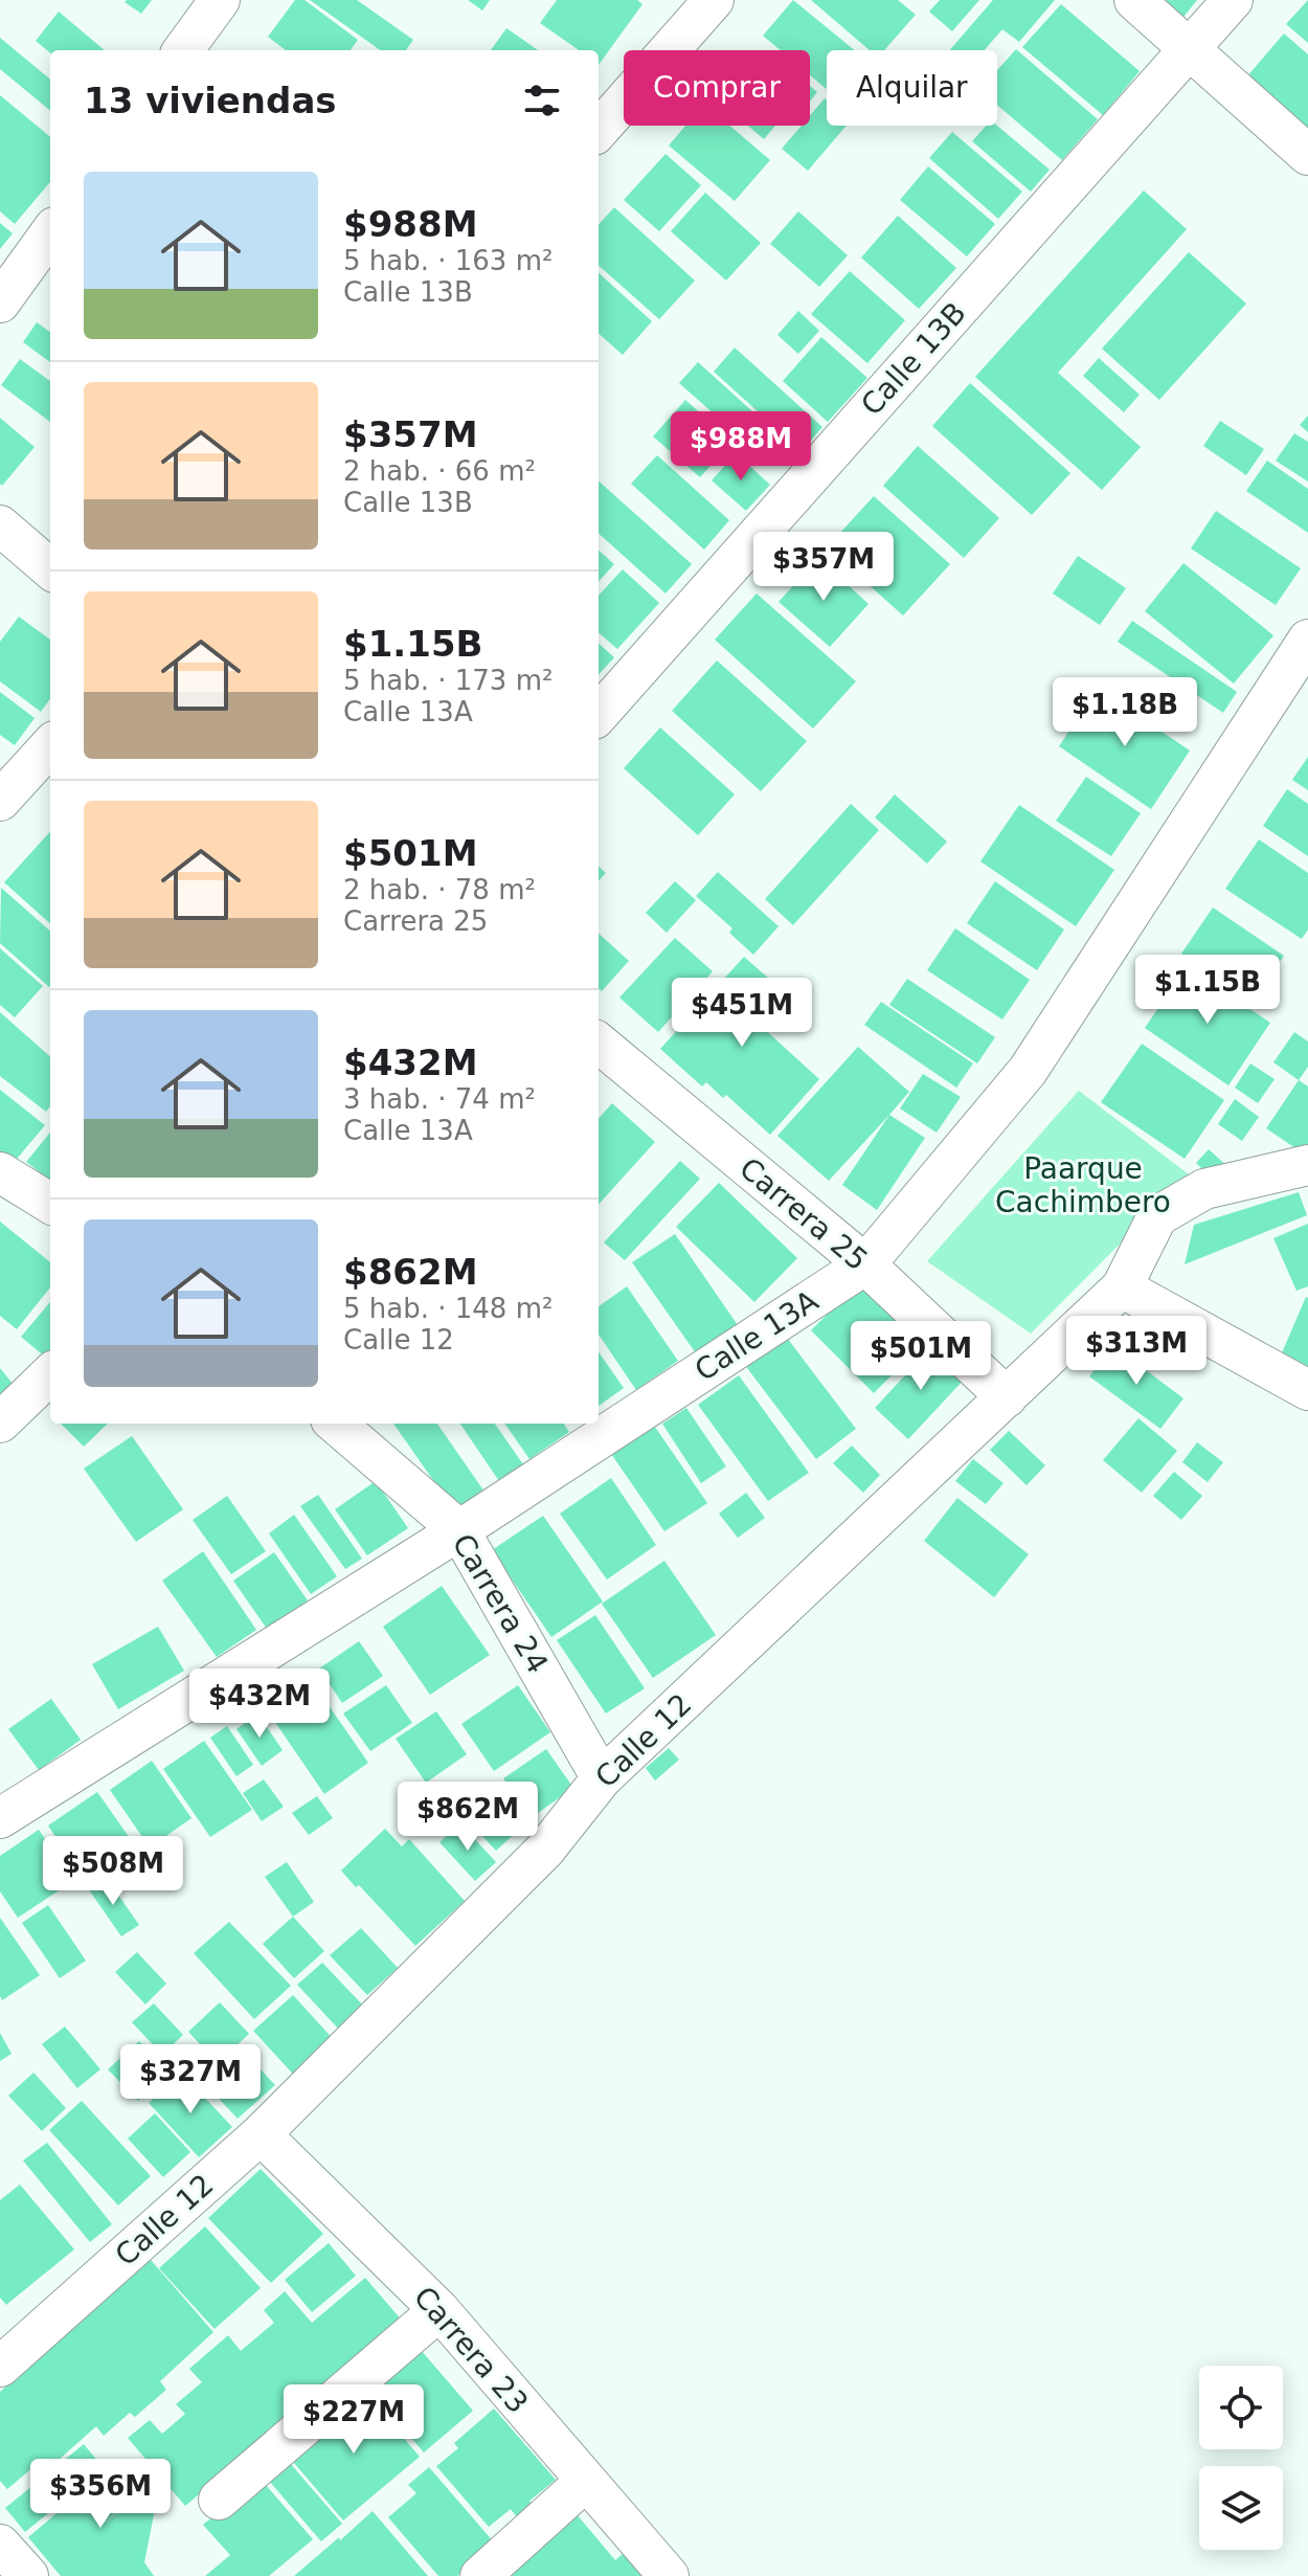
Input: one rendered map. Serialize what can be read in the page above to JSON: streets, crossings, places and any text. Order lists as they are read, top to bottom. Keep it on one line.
{"streets":{"street":["Calle 13B","Carrera 25","Calle 13A","Carrera 24","Calle 12","Carrera 23"]},"crossings":[["Carrera 25","Calle 13A"],["Carrera 25","Calle 12"],["Calle 13A","Carrera 24"],["Carrera 24","Calle 12"],["Calle 12","Carrera 23"]],"parks":["Paarque Cachimbero"],"page":{"chip":["Comprar","Alquilar"],"heading":"13 viviendas","list":[{"name":"$988M","note":"5 hab. · 163 m² · Calle 13B"},{"name":"$357M","note":"2 hab. · 66 m² · Calle 13B"},{"name":"$1.15B","note":"5 hab. · 173 m² · Calle 13A"},{"name":"$501M","note":"2 hab. · 78 m² · Carrera 25"},{"name":"$432M","note":"3 hab. · 74 m² · Calle 13A"},{"name":"$862M","note":"5 hab. · 148 m² · Calle 12"}],"price":["$988M","$357M","$1.18B","$1.15B","$451M","$313M","$501M","$432M","$862M","$508M","$327M","$227M","$356M"]}}
